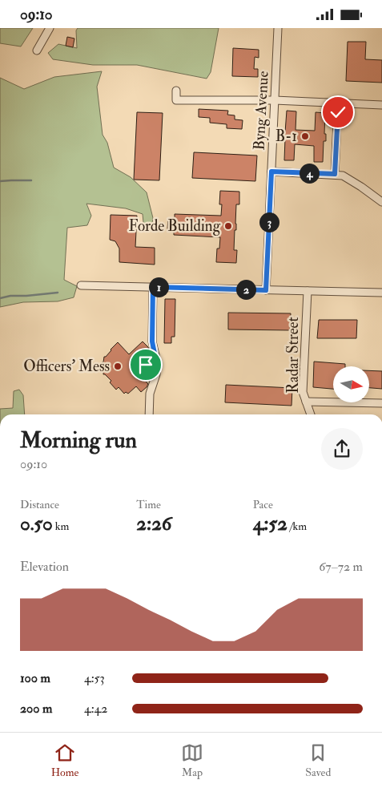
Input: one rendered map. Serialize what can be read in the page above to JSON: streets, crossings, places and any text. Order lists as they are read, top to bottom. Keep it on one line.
{"streets":{"street":["Byng Avenue","Radar Street"]},"places":["B-1","Forde Building","Officers' Mess"],"north":"right","page":{"status":"09:10","pins":["4","3","1","2"],"heading":["Morning run","09:10"],"stats":[["Distance","0.50 km"],["Time","2:26"],["Pace","4:52 /km"]],"chart":["Elevation","67–72 m"],"list":[{"name":"100 m","note":"4:53"},{"name":"200 m","note":"4:42"}],"tabs":["Home","Map","Saved"]}}
